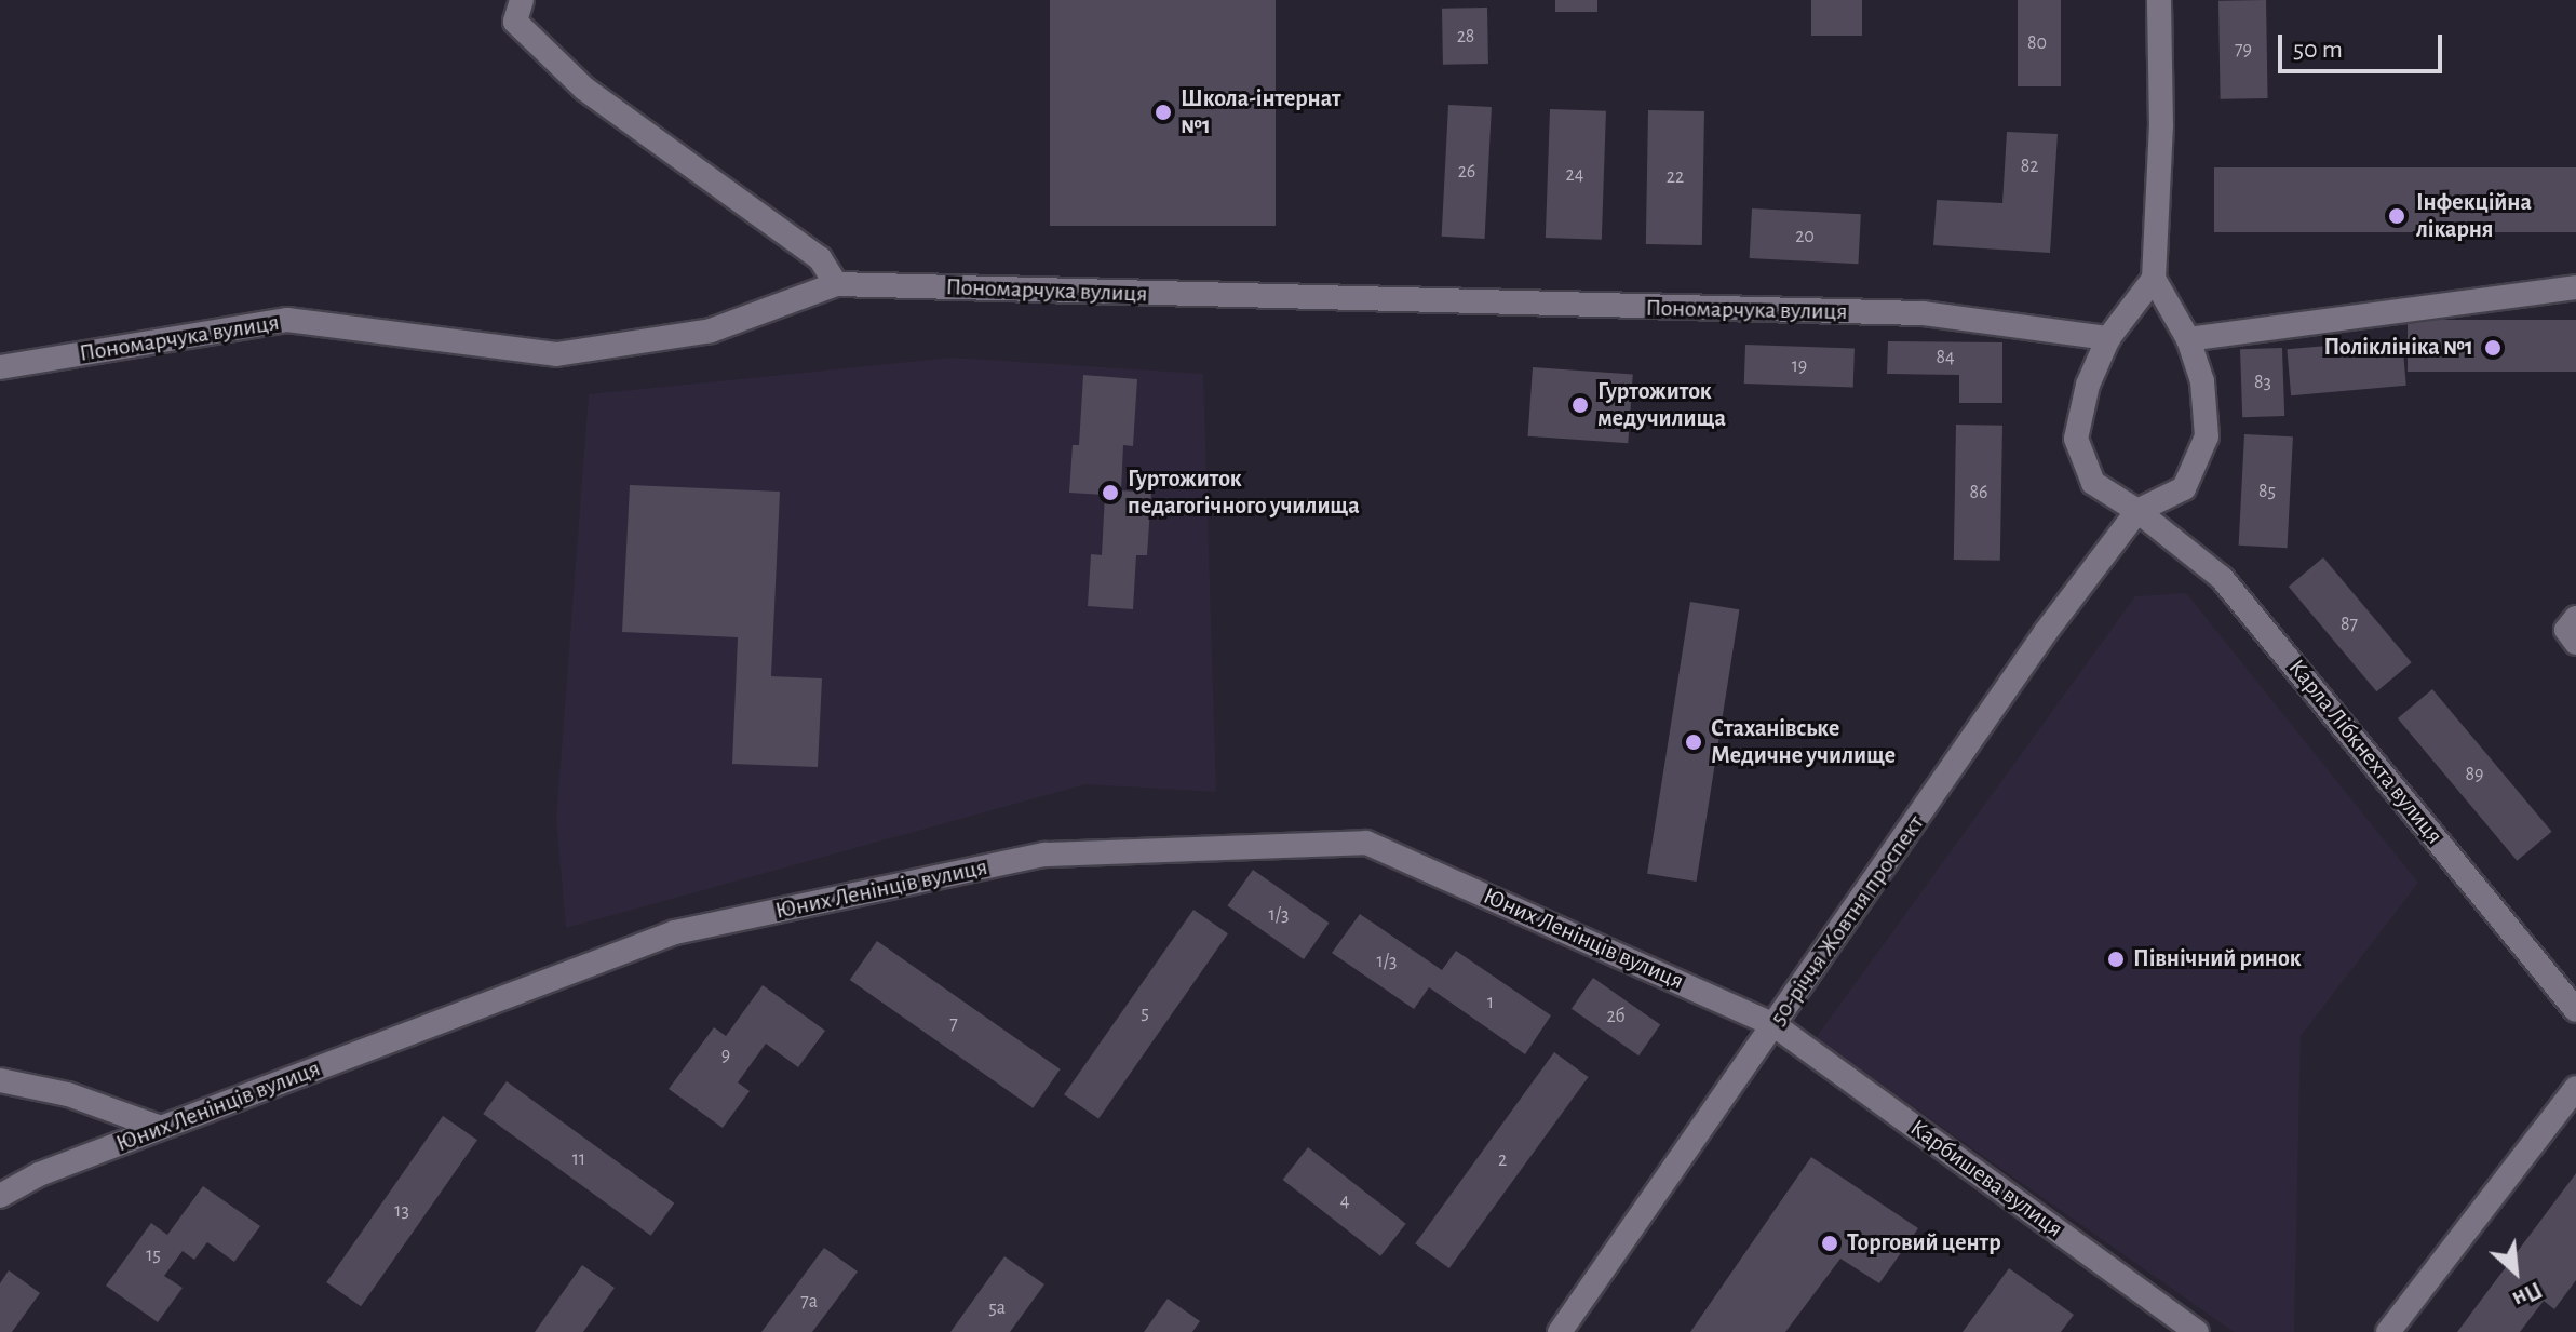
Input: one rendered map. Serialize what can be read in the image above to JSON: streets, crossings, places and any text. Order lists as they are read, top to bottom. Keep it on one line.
{"streets":{"street":["Пономарчука вулиця","Карла Лібкнехта вулиця","Юних Ленінців вулиця","50-річчя Жовтня проспект","Карбишева вулиця"]},"crossings":[["Пономарчука вулиця","Карла Лібкнехта вулиця"],["Карла Лібкнехта вулиця","50-річчя Жовтня проспект"],["Юних Ленінців вулиця","50-річчя Жовтня проспект"],["Юних Ленінців вулиця","Карбишева вулиця"],["50-річчя Жовтня проспект","Карбишева вулиця"]],"places":["Школа-інтернат №1","Інфекційна лікарня","Поліклініка №1","Гуртожиток медучилища","Гуртожиток педагогічного училища","Стаханівське Медичне училище","Північний ринок","Торговий центр"],"house_numbers":["28","80","79","82","26","24","22","20","84","19","83","85","86","87","89","1/3","1/3","1","5","2б","7","9","11","2","4","13","15","7а","5а"],"scale_bar":"50 m","north":"bottom right"}
